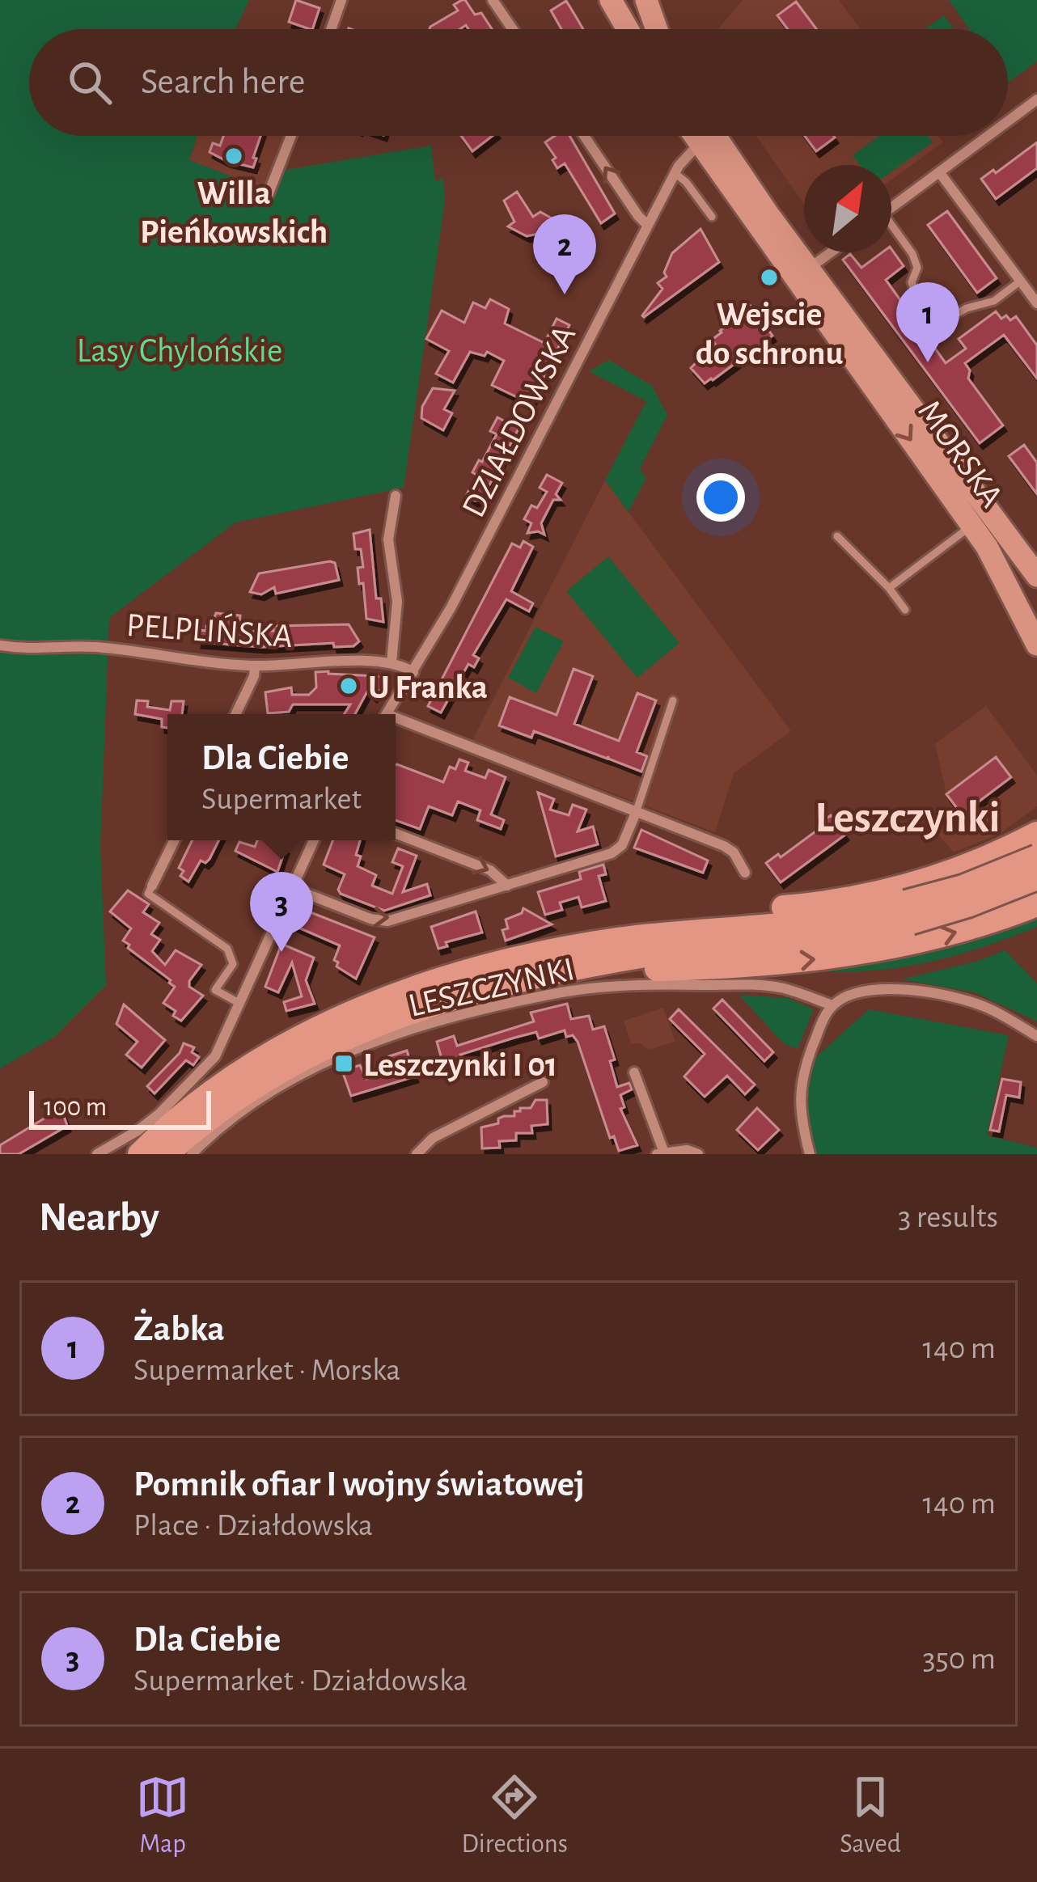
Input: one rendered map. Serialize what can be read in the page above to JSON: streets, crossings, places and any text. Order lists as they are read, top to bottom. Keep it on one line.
{"streets":{"main road":["MORSKA"],"street":["DZIAŁDOWSKA","PELPLIŃSKA","LESZCZYNKI"]},"crossings":[["DZIAŁDOWSKA","MORSKA"],["DZIAŁDOWSKA","PELPLIŃSKA"]],"districts":["Leszczynki"],"parks":["Lasy Chylońskie"],"places":{"other":["Willa Pieńkowskich","Wejscie do schronu","U Franka"],"transit":["Leszczynki I 01"]},"scale_bar":"100 m","north":"top right","page":{"search":"Search here","pins":["2","1","3"],"popup":["Dla Ciebie","Supermarket"],"scale":"100 m","heading":["Nearby","3 results"],"list":[{"mark":"1","name":"Żabka","note":"Supermarket · Morska","value":"140 m"},{"mark":"2","name":"Pomnik ofiar I wojny światowej","note":"Place · Działdowska","value":"140 m"},{"mark":"3","name":"Dla Ciebie","note":"Supermarket · Działdowska","value":"350 m"}],"nav":["Map","Directions","Saved"]}}
